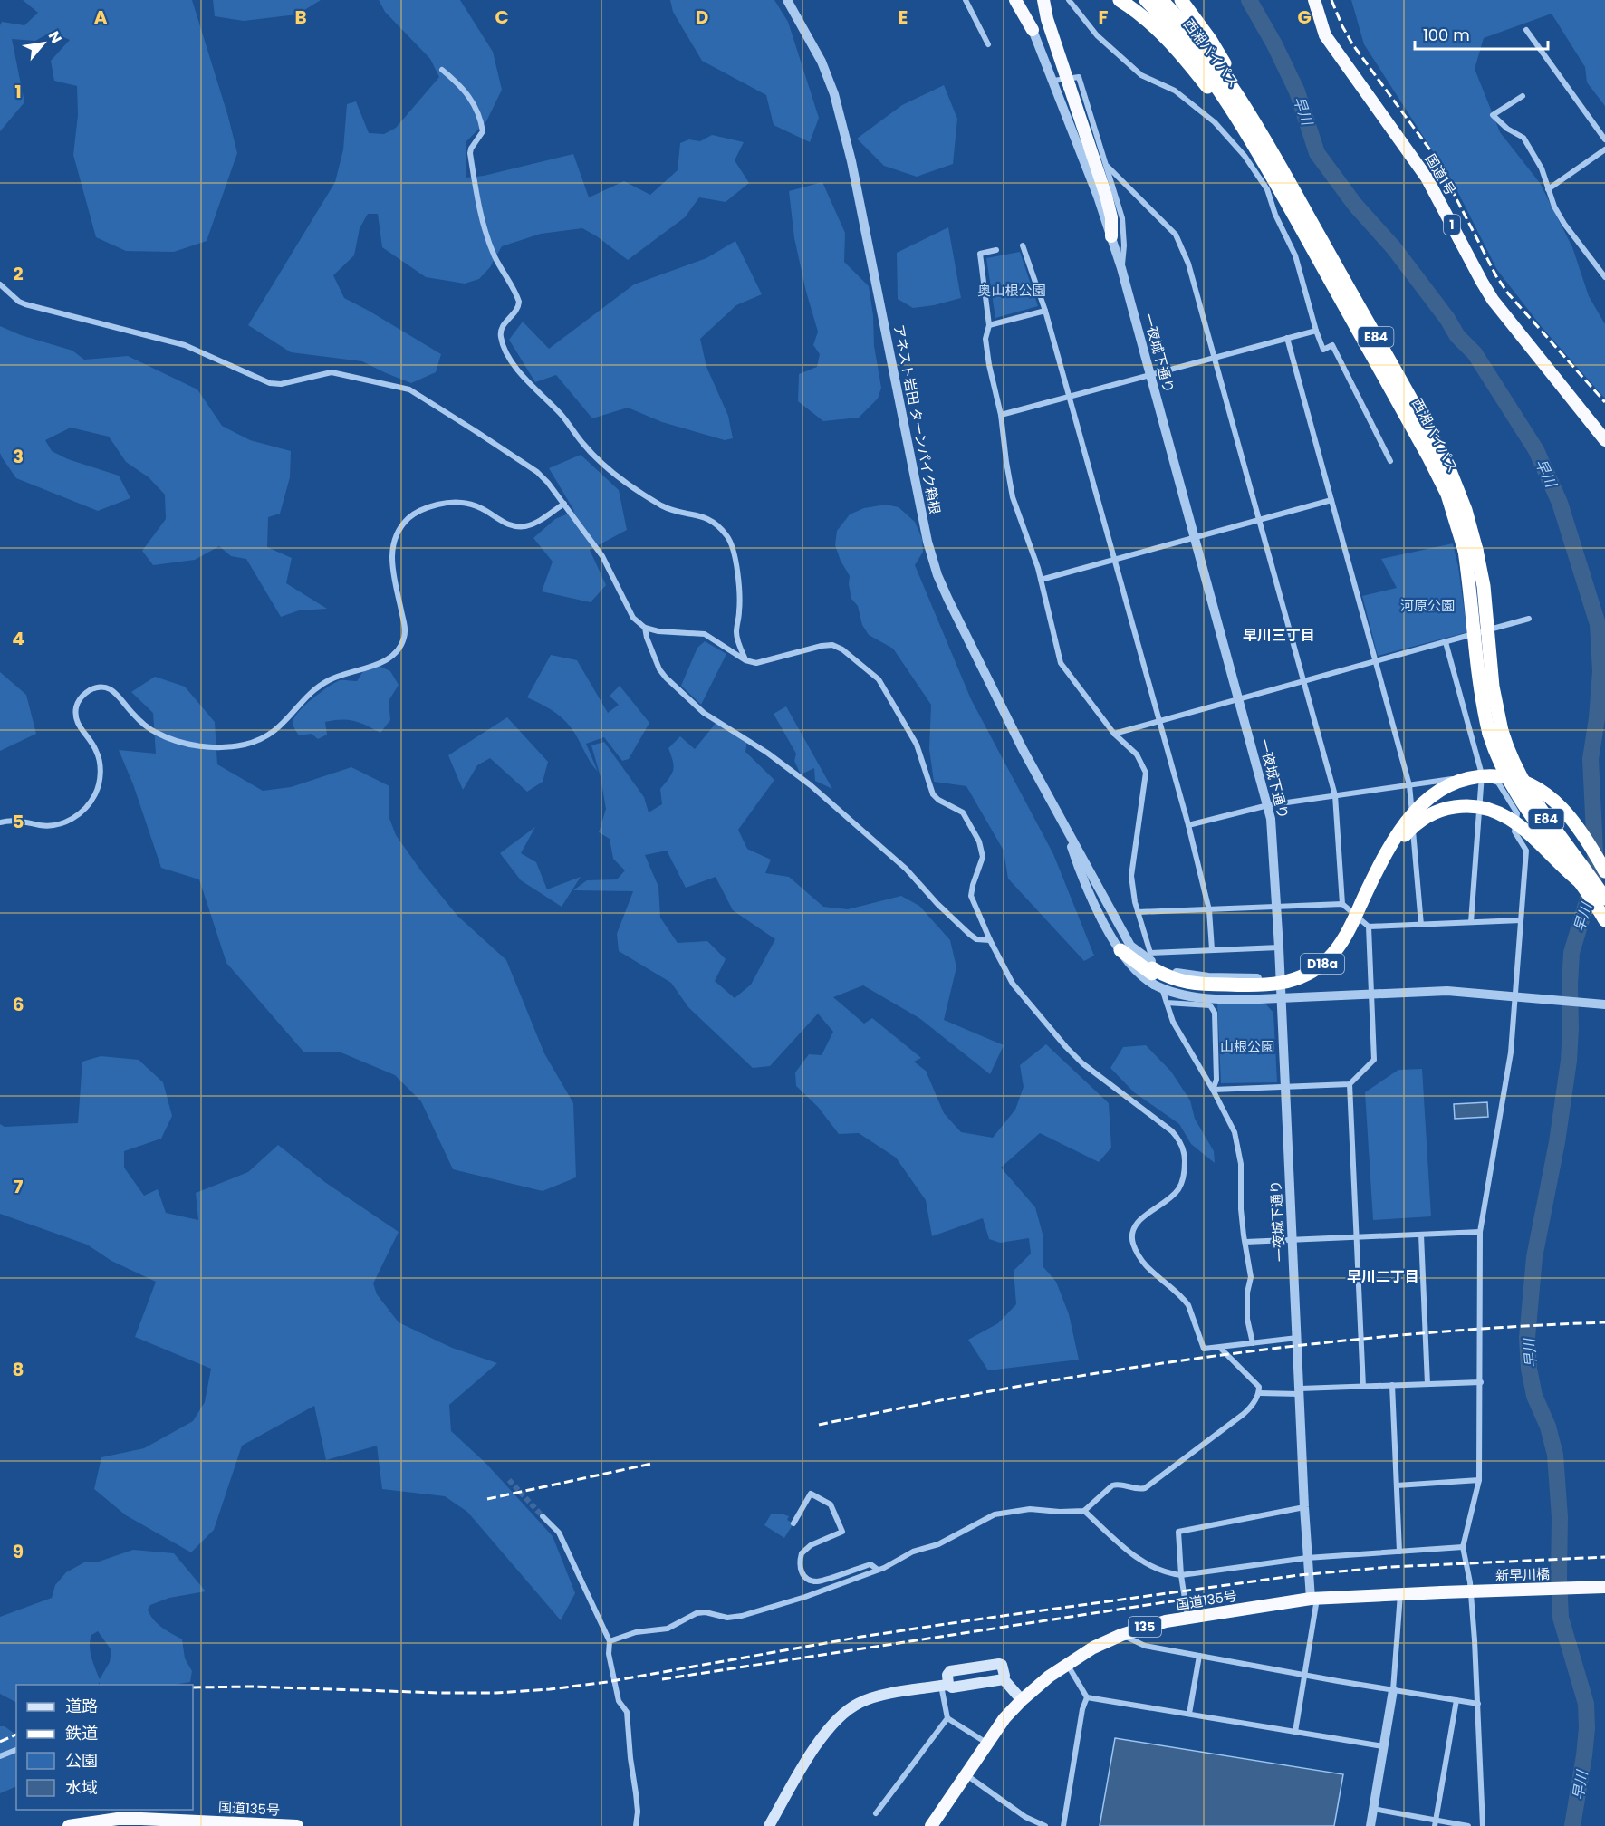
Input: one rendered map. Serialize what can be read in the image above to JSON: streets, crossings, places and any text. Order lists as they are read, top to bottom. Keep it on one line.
{"streets":{"highway":["西湘バイパス","国道1号","1","E84","D18a","新早川橋","国道135号","135"],"street":["一夜城下通り","アネスト岩田 ターンパイク箱根"]},"crossings":[["一夜城下通り","国道135号"],["アネスト岩田 ターンパイク箱根","D18a"],["新早川橋","国道135号"]],"districts":["早川三丁目","早川二丁目"],"water":["早川"],"parks":["奥山根公園","河原公園","山根公園"],"legend":["道路","鉄道","公園","水域"],"scale_bar":"100 m","north":"top right","grid":{"columns":["A","B","C","D","E","F","G"],"rows":["1","2","3","4","5","6","7","8","9"]}}
